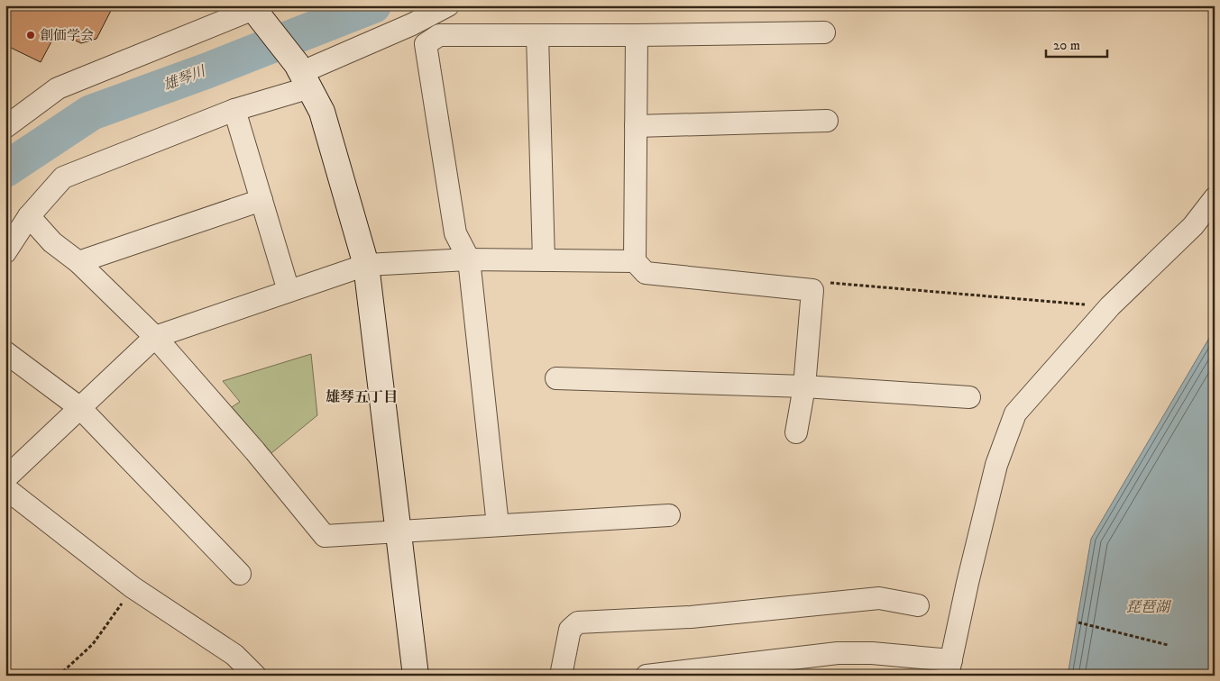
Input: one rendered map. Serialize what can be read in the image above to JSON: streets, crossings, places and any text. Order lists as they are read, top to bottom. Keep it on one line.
{"districts":["雄琴五丁目"],"water":["雄琴川","琵琶湖"],"places":["創価学会"],"scale_bar":"20 m"}
